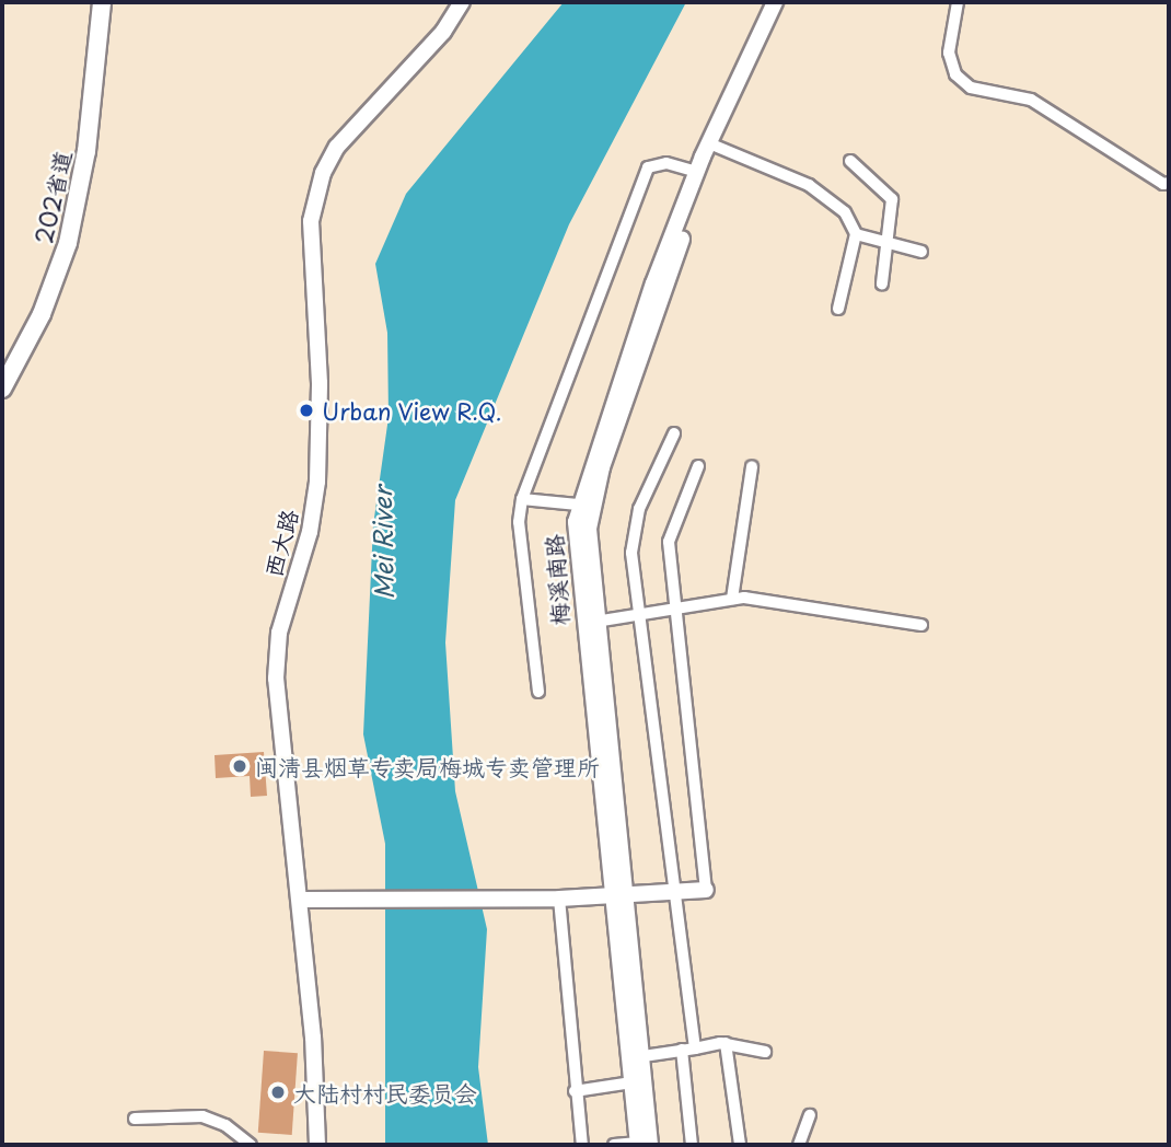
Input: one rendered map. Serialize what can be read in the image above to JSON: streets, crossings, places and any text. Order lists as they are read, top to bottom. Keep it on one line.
{"streets":{"main road":["202省道","西大路","梅溪南路"]},"water":["Mei River"],"places":["Urban View R.Q.","闽清县烟草专卖局梅城专卖管理所","大陆村村民委员会"]}
